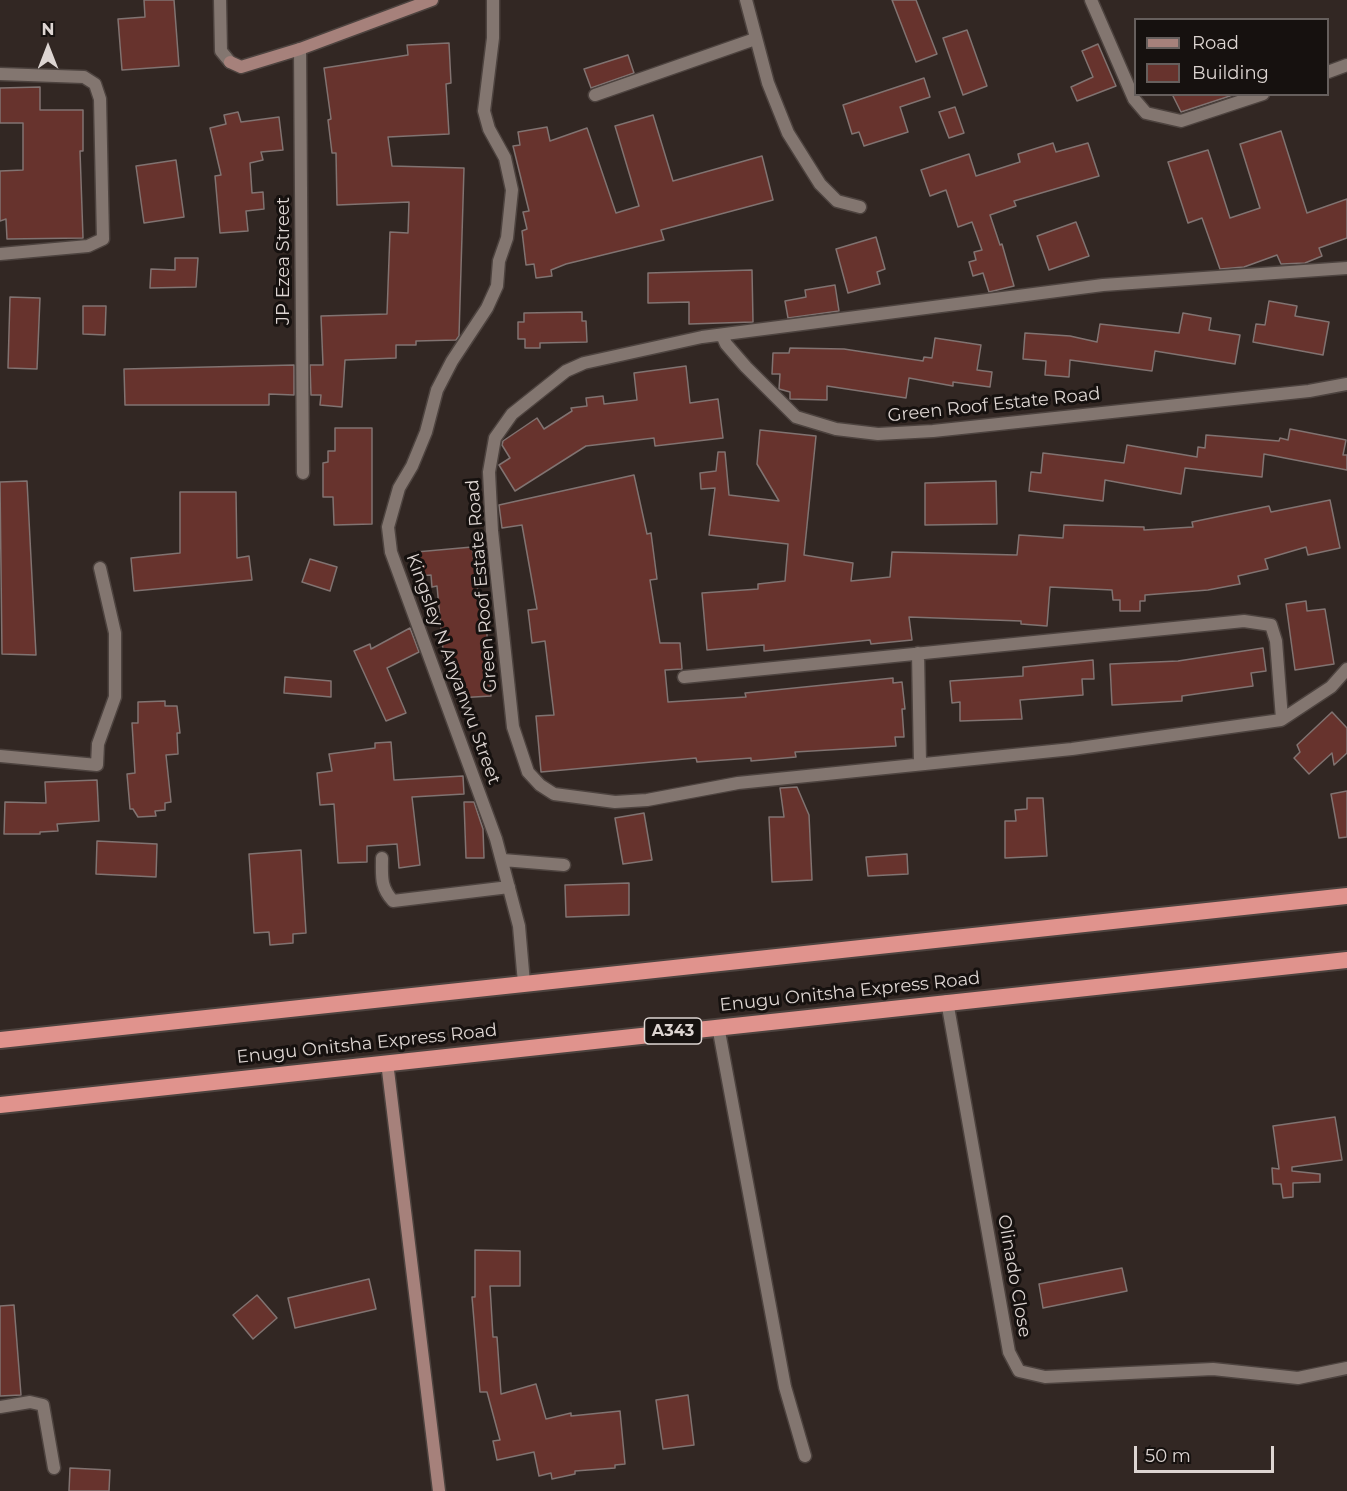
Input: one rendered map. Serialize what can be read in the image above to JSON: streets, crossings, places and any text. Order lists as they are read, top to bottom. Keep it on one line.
{"streets":{"highway":["Enugu Onitsha Express Road","A343"],"street":["JP Ezea Street","Green Roof Estate Road","Kingsley N Anyanwu Street","Olinado Close"]},"crossings":[["Enugu Onitsha Express Road","Olinado Close"]],"legend":["Road","Building"],"scale_bar":"50 m","north":"top"}
